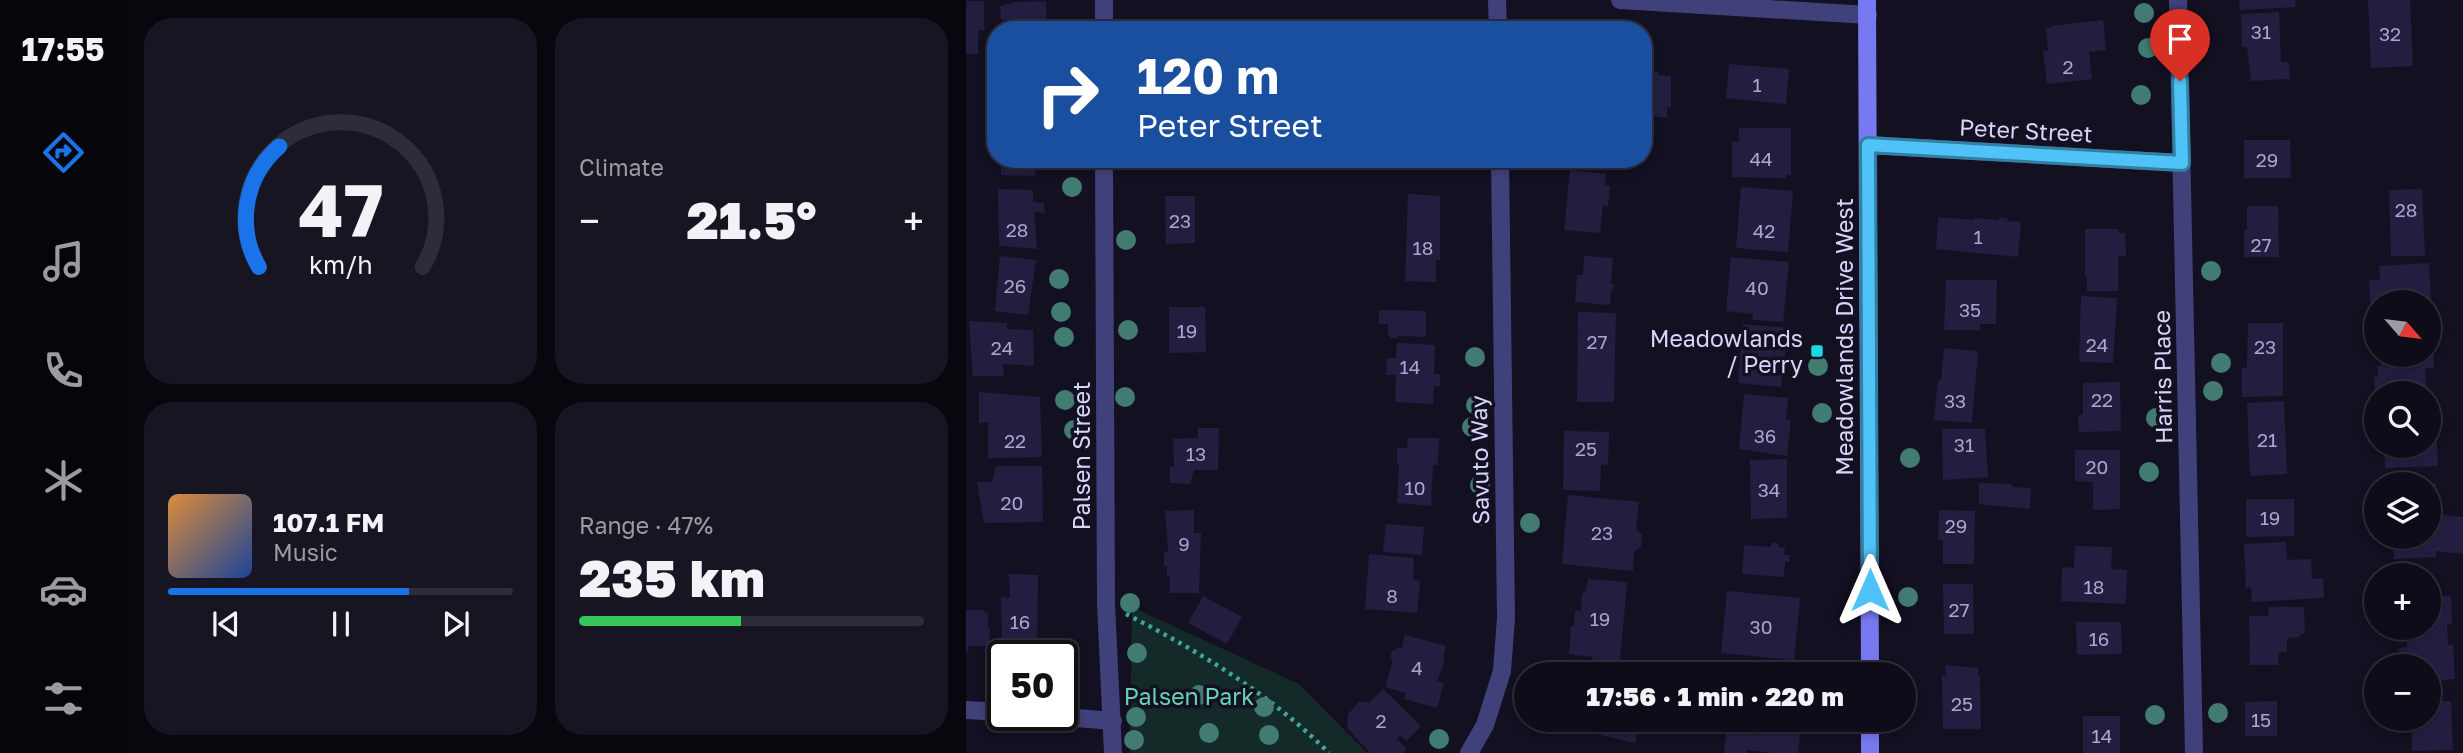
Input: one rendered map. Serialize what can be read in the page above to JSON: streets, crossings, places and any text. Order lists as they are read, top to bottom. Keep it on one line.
{"streets":{"main road":["Meadowlands Drive West"],"street":["Peter Street","Harris Place","Palsen Street","Savuto Way"]},"crossings":[["Peter Street","Meadowlands Drive West"],["Peter Street","Harris Place"]],"parks":["Palsen Park"],"places":{"transit":["Meadowlands / Perry"]},"house_numbers":["31","32","2","1","44","29","28","23","28","42","1","27","18","26","40","35","19","27","24","23","24","14","22","33","36","21","22","31","25","13","20","10","34","20","19","29","23","9","18","8","27","19","16","30","16","4","25","15","2","14"],"north":"bottom right","page":{"tabs":"17:55","tile":["Climate",["Range · 47%","235 km"]],"turn":["120 m","Peter Street"],"heat":["−","21.5°","+"],"map_buttons":["+","−"],"song":["107.1 FM","Music"],"limit":"50","trip":"17:56 · 1 min · 220 m","gauge":["47","km/h"]}}
